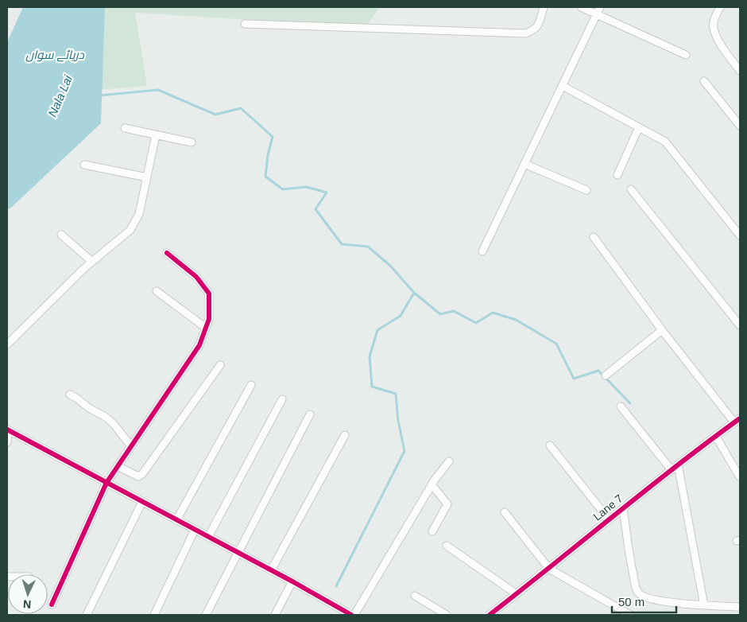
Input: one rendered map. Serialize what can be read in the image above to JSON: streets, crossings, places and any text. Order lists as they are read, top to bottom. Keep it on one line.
{"streets":{"street":["Lane 7"]},"water":["دریائے سواں","Nala Lai"],"scale_bar":"50 m","north":"bottom"}
